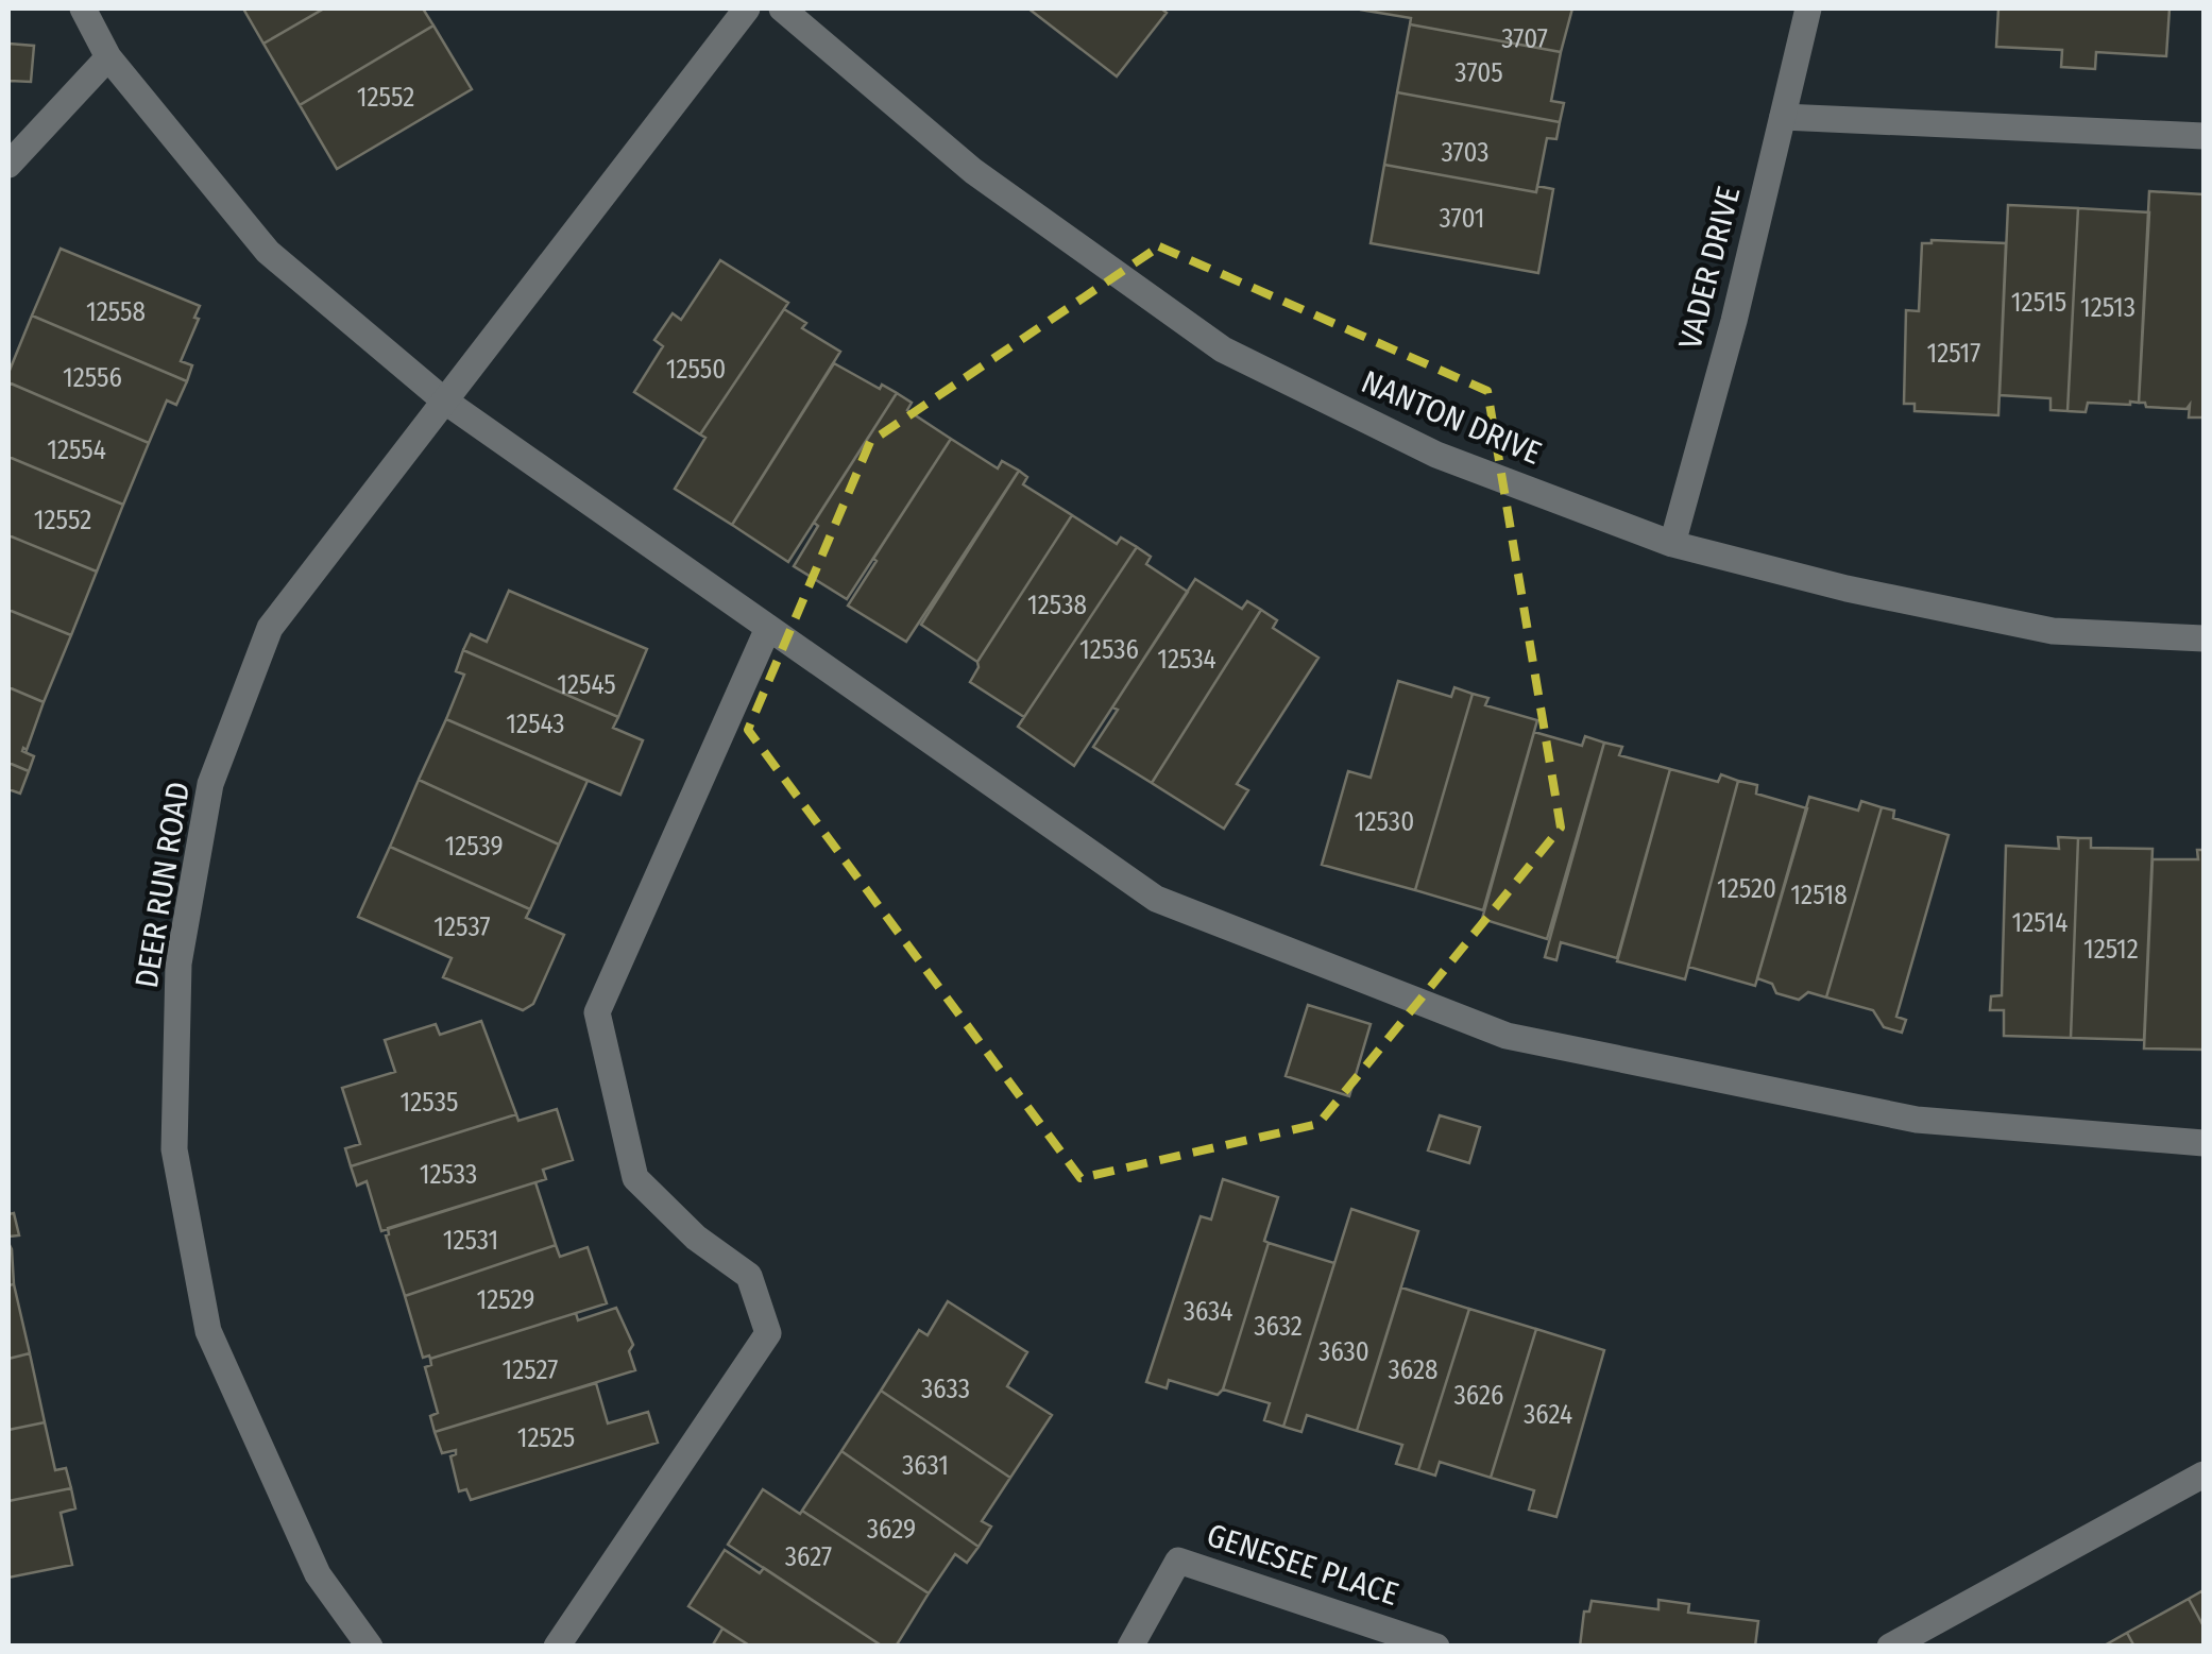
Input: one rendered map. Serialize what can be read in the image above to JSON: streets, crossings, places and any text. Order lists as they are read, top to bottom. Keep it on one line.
{"streets":{"street":["VADER DRIVE","NANTON DRIVE","DEER RUN ROAD","GENESEE PLACE"]},"crossings":[["VADER DRIVE","NANTON DRIVE"]],"house_numbers":["3707","3705","12552","3703","3701","12515","12513","12558","12517","12550","12556","12554","12552","12538","12536","12534","12545","12543","12530","12539","12520","12518","12514","12537","12512","12535","12533","12531","12529","3634","3632","3630","12527","3628","3633","3626","3624","12525","3631","3629","3627"]}
